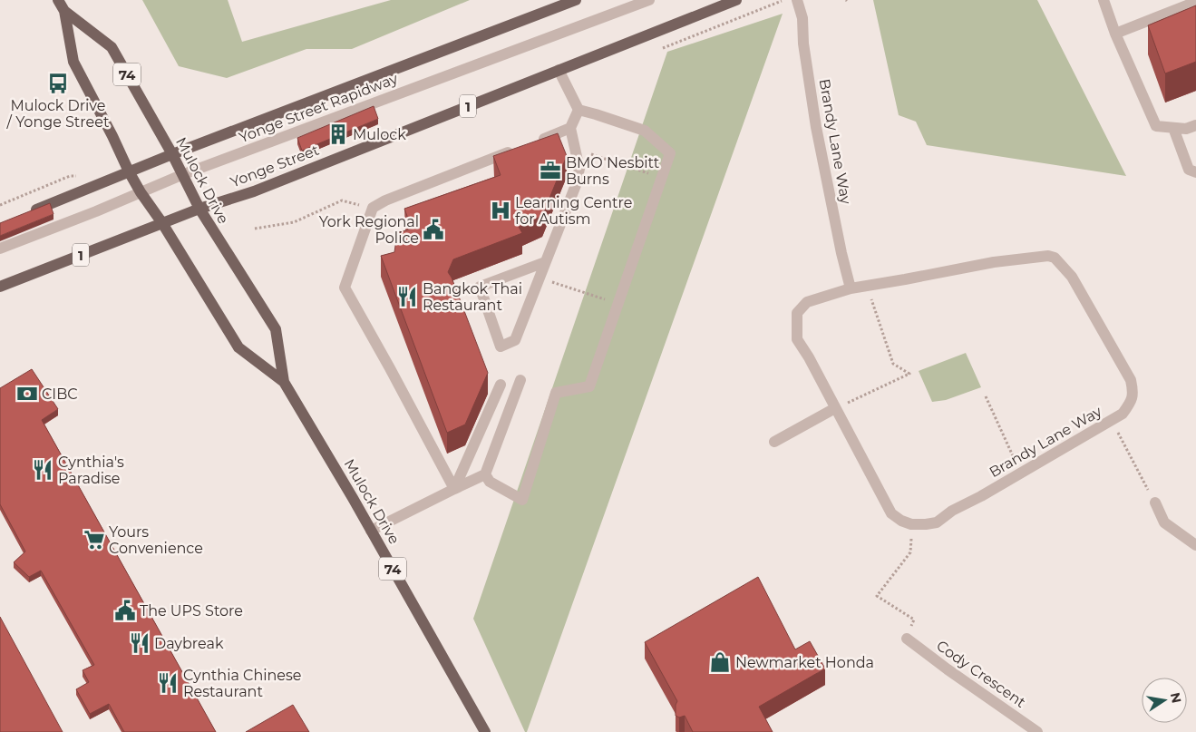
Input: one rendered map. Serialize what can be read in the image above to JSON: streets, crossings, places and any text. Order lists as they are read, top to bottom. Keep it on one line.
{"streets":{"main road":["74","1","Yonge Street","Mulock Drive"],"street":["Yonge Street Rapidway","Brandy Lane Way","Cody Crescent"]},"crossings":[["Yonge Street Rapidway","Mulock Drive"],["Yonge Street","Mulock Drive"]],"places":{"bus stop":["Mulock Drive / Yonge Street"],"building":["Mulock"],"office":["BMO Nesbitt Burns"],"hospital":["Learning Centre for Autism"],"public building":["York Regional Police","The UPS Store"],"restaurant":["Bangkok Thai Restaurant","Cynthia's Paradise","Daybreak","Cynthia Chinese Restaurant"],"bank":["CIBC"],"supermarket":["Yours Convenience"],"shop":["Newmarket Honda"]},"north":"right"}
